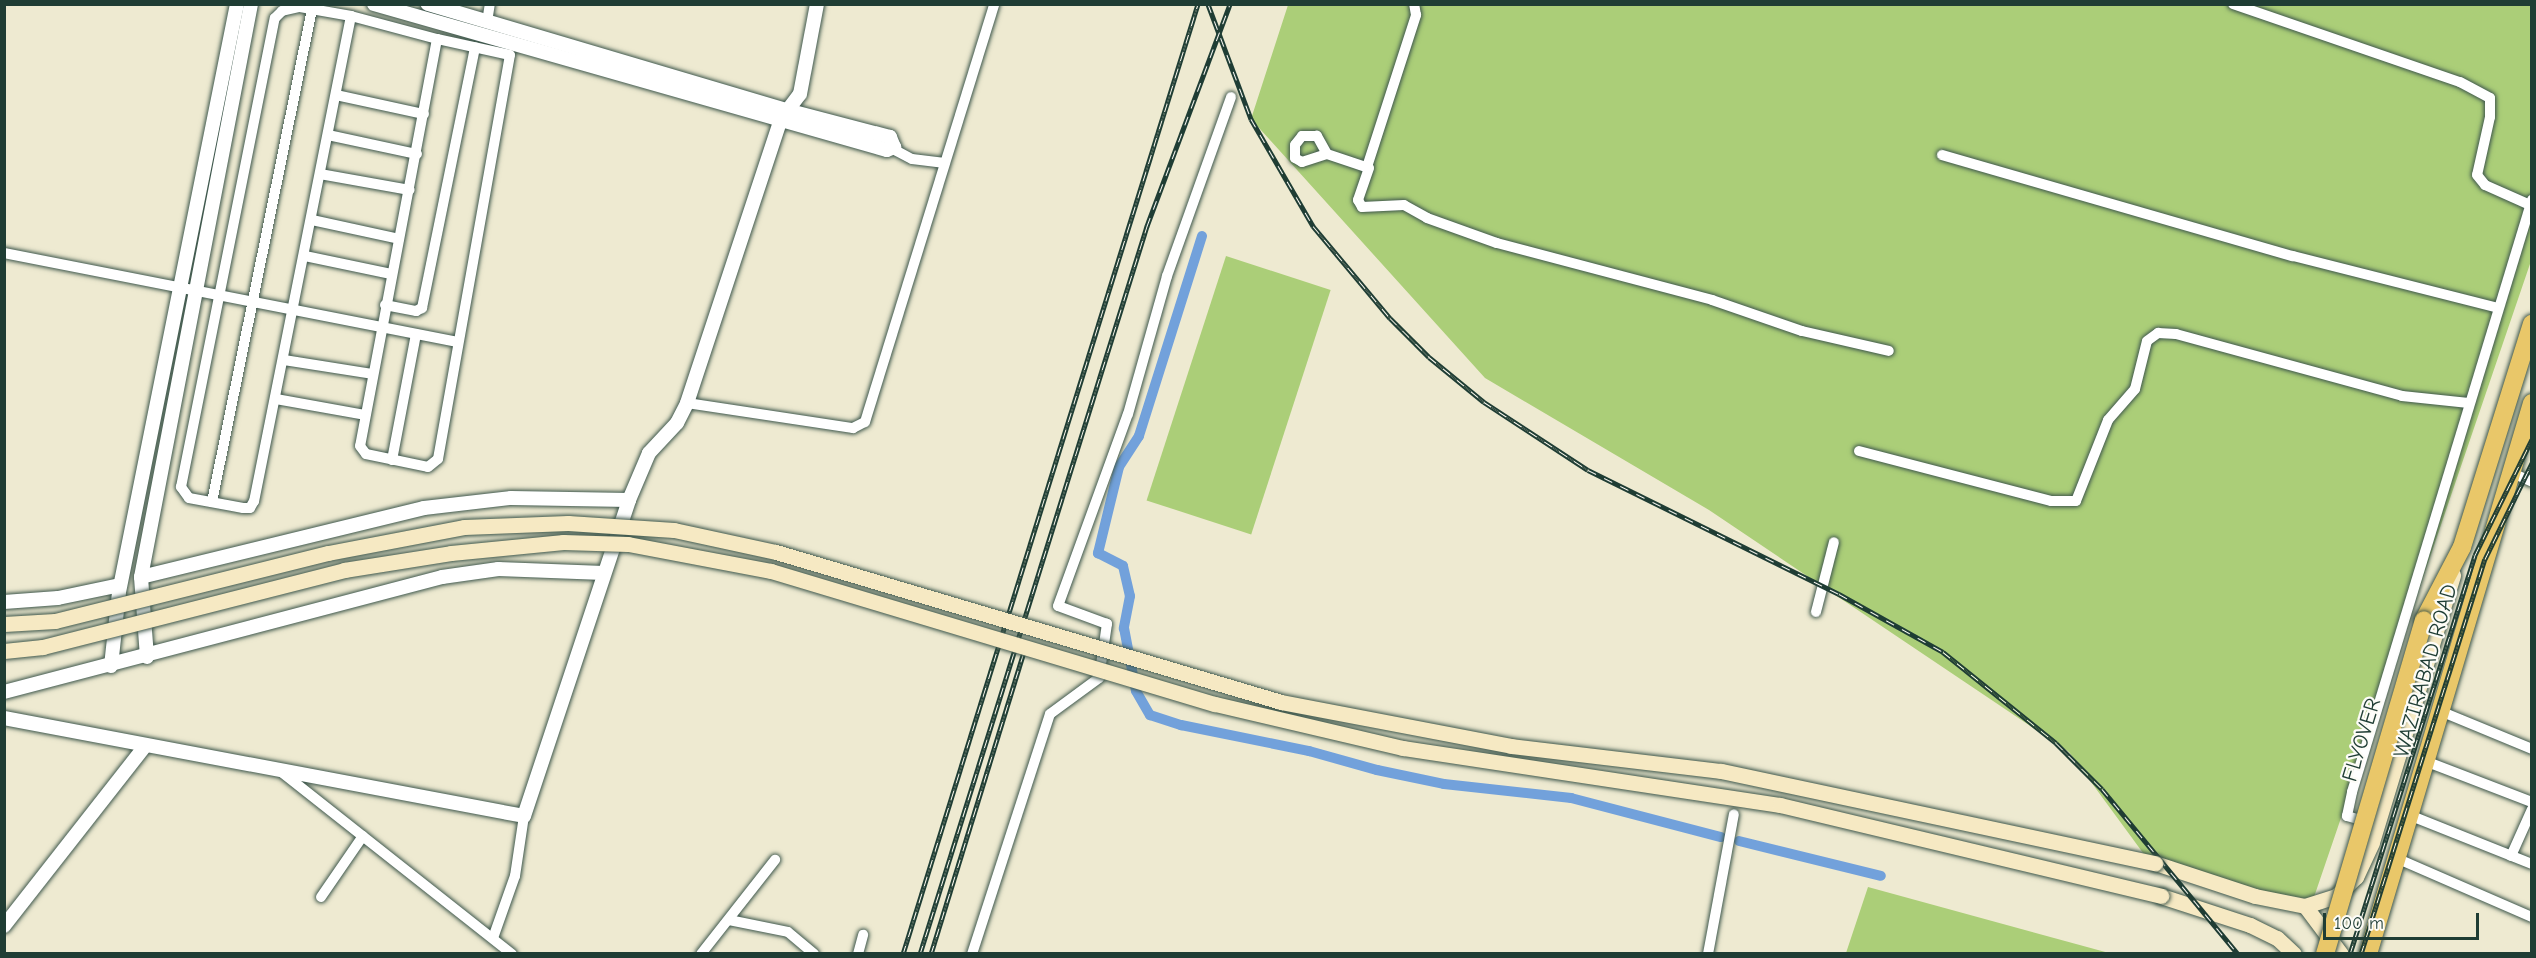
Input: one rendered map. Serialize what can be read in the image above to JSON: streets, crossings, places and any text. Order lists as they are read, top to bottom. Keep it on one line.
{"streets":{"highway":["WAZIRABAD ROAD","FLYOVER"]},"scale_bar":"100 m"}
